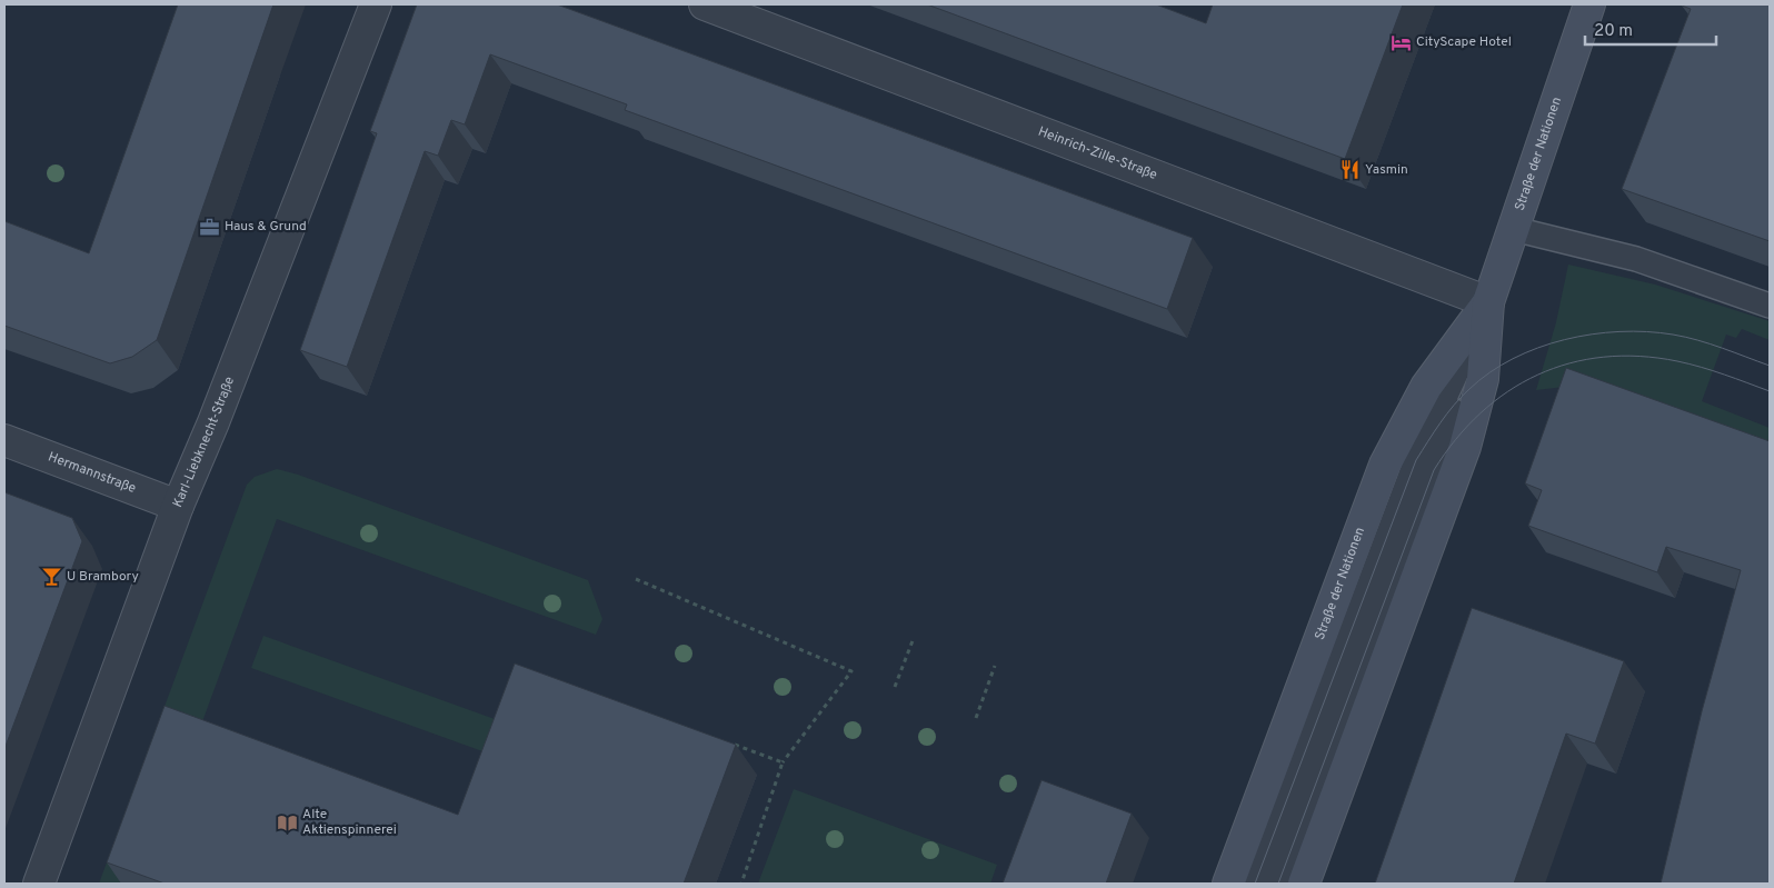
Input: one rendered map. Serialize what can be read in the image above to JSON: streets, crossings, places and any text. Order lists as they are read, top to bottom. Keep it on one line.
{"streets":{"main road":["Straße der Nationen"],"street":["Heinrich-Zille-Straße","Karl-Liebknecht-Straße","Hermannstraße"]},"crossings":[["Heinrich-Zille-Straße","Straße der Nationen"],["Karl-Liebknecht-Straße","Hermannstraße"]],"places":{"hotel":["CityScape Hotel"],"restaurant":["Yasmin"],"office":["Haus & Grund"],"bar":["U Brambory"],"library":["Alte Aktienspinnerei"]},"scale_bar":"20 m"}
